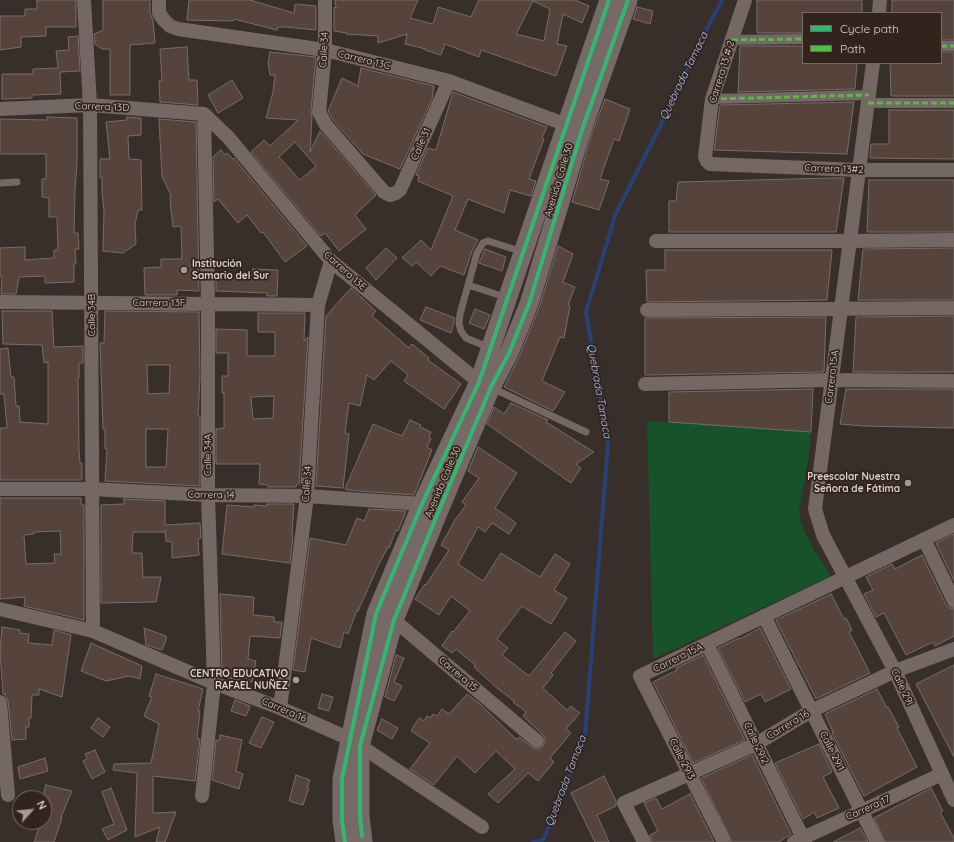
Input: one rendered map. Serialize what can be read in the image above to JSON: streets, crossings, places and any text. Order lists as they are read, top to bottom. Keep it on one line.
{"streets":{"main road":["Avenida Calle 30"],"street":["Calle 34","Carrera 13C","Carrera 13 # 2","Carrera 13D","Calle 31","Carrera 13#2","Carrera 13E","Carrera 13F","Calle 34B","Carrera 15A","Calle 34A","Carrera 14","Carrera 15","Calle 29I","Carrera 16","Calle 29I2","Calle 29I1","Calle 29I3","Carrera 17"]},"crossings":[["Calle 34","Carrera 13C"],["Calle 34","Calle 31"],["Calle 34","Carrera 13E"],["Calle 34","Carrera 13F"],["Calle 34","Carrera 14"],["Calle 34","Carrera 16"],["Carrera 13C","Calle 31"],["Carrera 13C","Avenida Calle 30"],["Carrera 13 # 2","Carrera 13#2"],["Carrera 13D","Carrera 13E"],["Carrera 13D","Calle 34B"],["Carrera 13D","Calle 34A"],["Carrera 13#2","Carrera 15A"],["Avenida Calle 30","Carrera 13E"],["Avenida Calle 30","Carrera 14"],["Avenida Calle 30","Carrera 15"],["Avenida Calle 30","Carrera 16"],["Carrera 13E","Calle 34A"],["Carrera 13F","Calle 34B"],["Carrera 13F","Calle 34A"],["Calle 34B","Carrera 14"],["Calle 34B","Carrera 16"],["Carrera 15A","Calle 29I"],["Carrera 15A","Calle 29I2"],["Carrera 15A","Calle 29I1"],["Carrera 15A","Calle 29I3"],["Calle 34A","Carrera 14"],["Calle 34A","Carrera 16"],["Calle 29I","Carrera 16"],["Calle 29I","Carrera 17"],["Carrera 16","Calle 29I2"],["Carrera 16","Calle 29I1"],["Carrera 16","Calle 29I3"],["Calle 29I2","Carrera 17"],["Calle 29I1","Carrera 17"]],"water":["Quebrada Tamaca"],"places":["Institución Samario del Sur","Preescolar Nuestra Señora de Fátima","CENTRO EDUCATIVO RAFAEL NUÑEZ"],"legend":["Cycle path","Path"],"north":"top right"}
